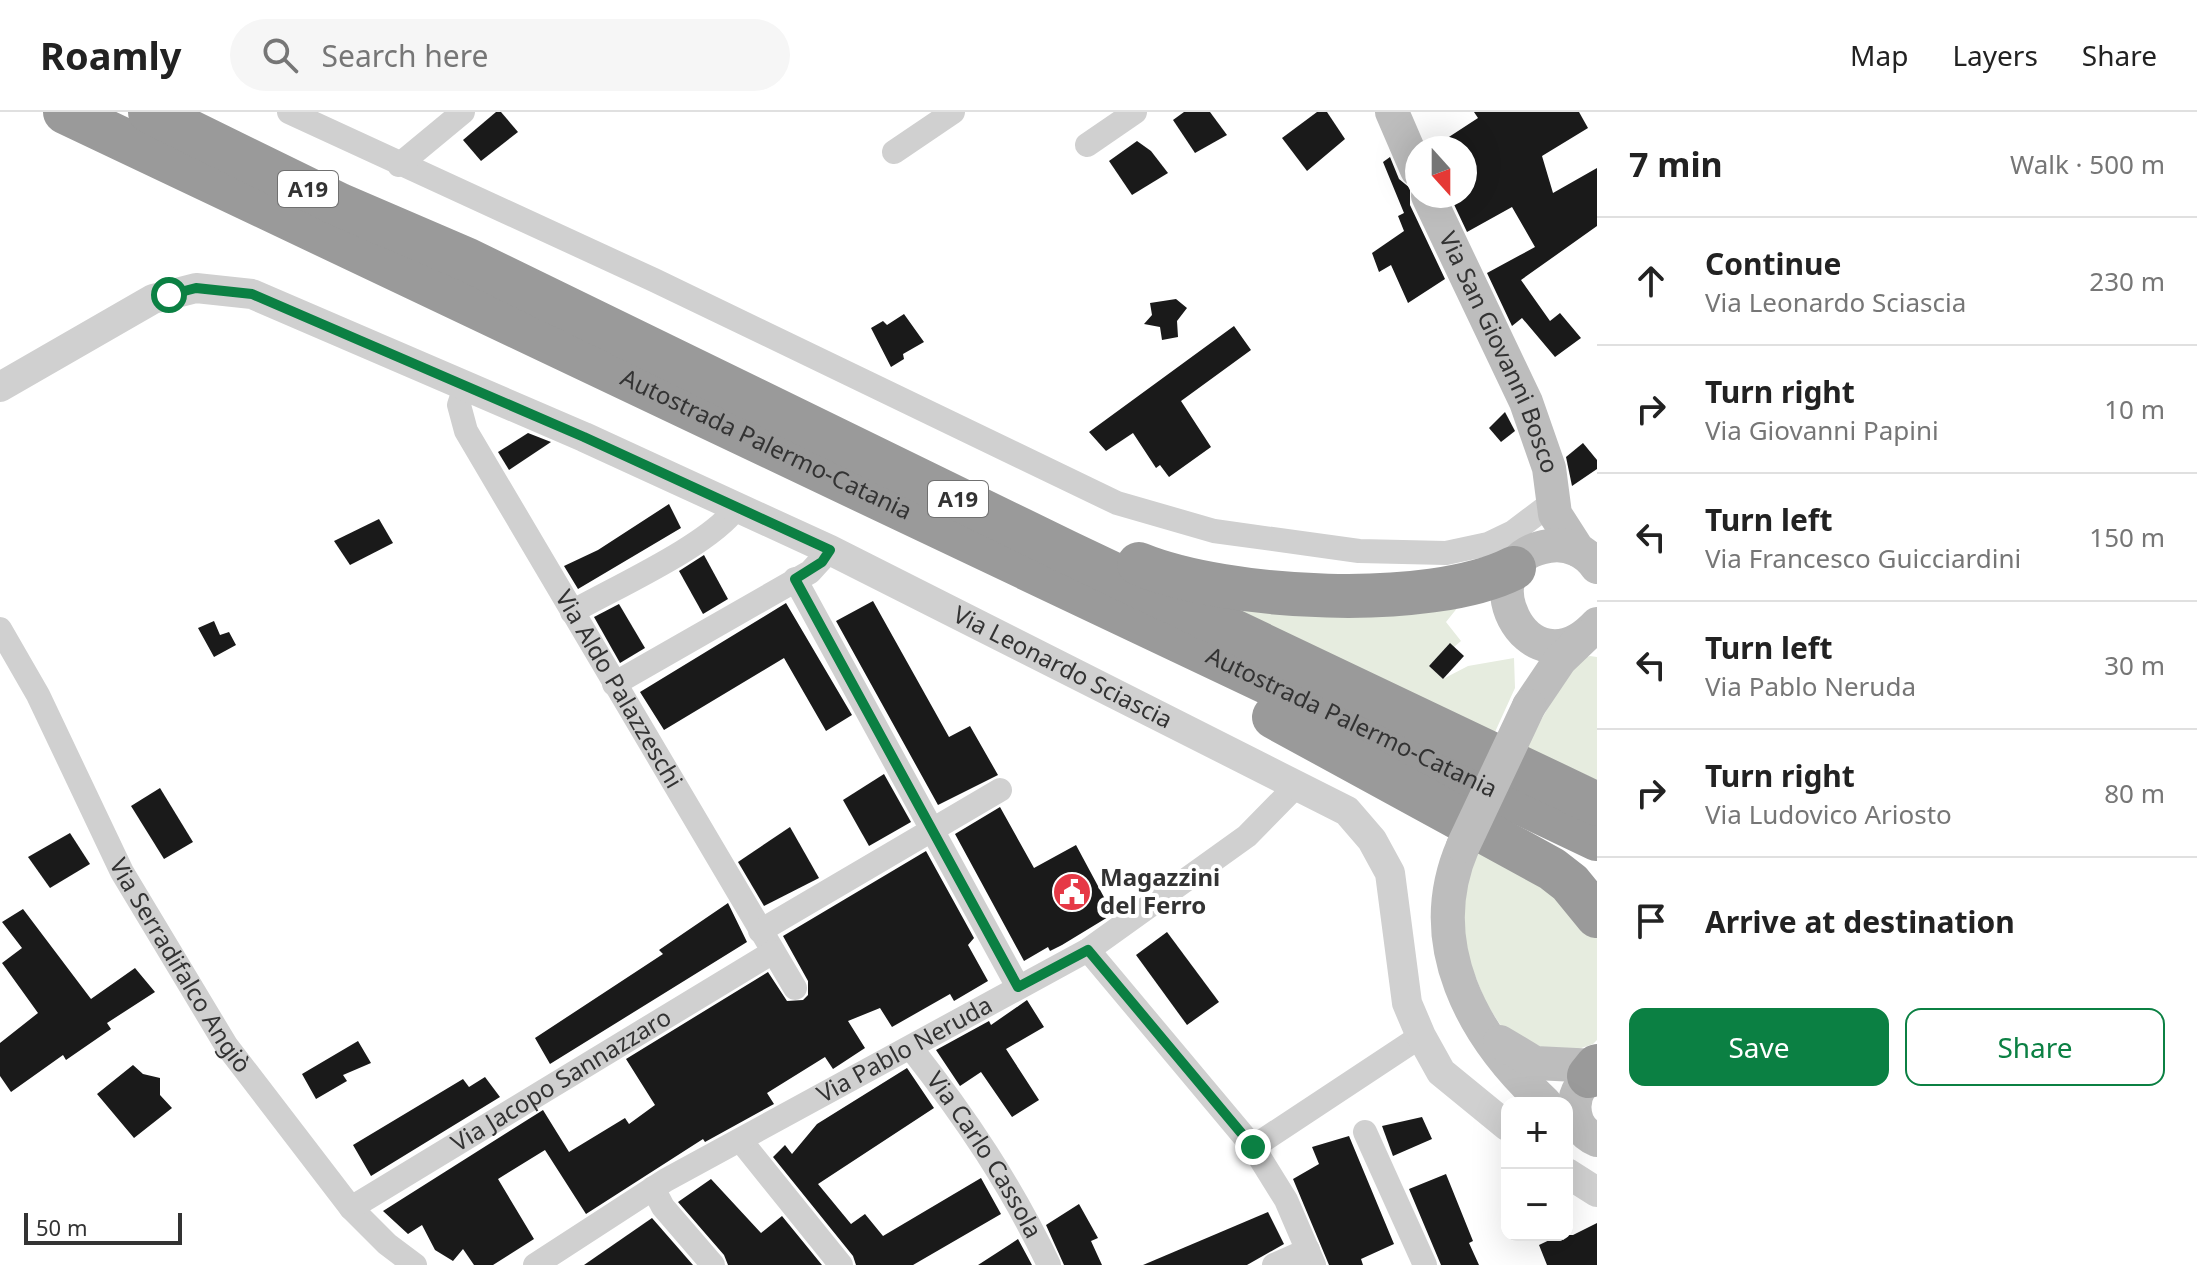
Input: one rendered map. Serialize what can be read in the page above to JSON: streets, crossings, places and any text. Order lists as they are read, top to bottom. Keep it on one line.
{"streets":{"highway":["A19","Autostrada Palermo-Catania"],"main road":["Via San Giovanni Bosco"],"street":["Via Leonardo Sciascia","Via Aldo Palazzeschi","Via Serradifalco Angiò","Via Pablo Neruda","Via Jacopo Sannazzaro","Via Carlo Cassola"]},"crossings":[["Via Leonardo Sciascia","Via Aldo Palazzeschi"],["Via Leonardo Sciascia","Via Pablo Neruda"],["Via Aldo Palazzeschi","Via Jacopo Sannazzaro"],["Via Serradifalco Angiò","Via Jacopo Sannazzaro"],["Via Pablo Neruda","Via Carlo Cassola"]],"places":{"public building":["Magazzini del Ferro"]},"scale_bar":"50 m","north":"bottom","page":{"header":"Roamly","search":"Search here","nav":["Map","Layers","Share"],"heading":["7 min","Walk · 500 m"],"list":[["Continue","Via Leonardo Sciascia","230 m"],["Turn right","Via Giovanni Papini","10 m"],["Turn left","Via Francesco Guicciardini","150 m"],["Turn left","Via Pablo Neruda","30 m"],["Turn right","Via Ludovico Ariosto","80 m"],"Arrive at destination"],"buttons":["Save","Share"],"map_buttons":["+","−"],"scale":"50 m"}}
